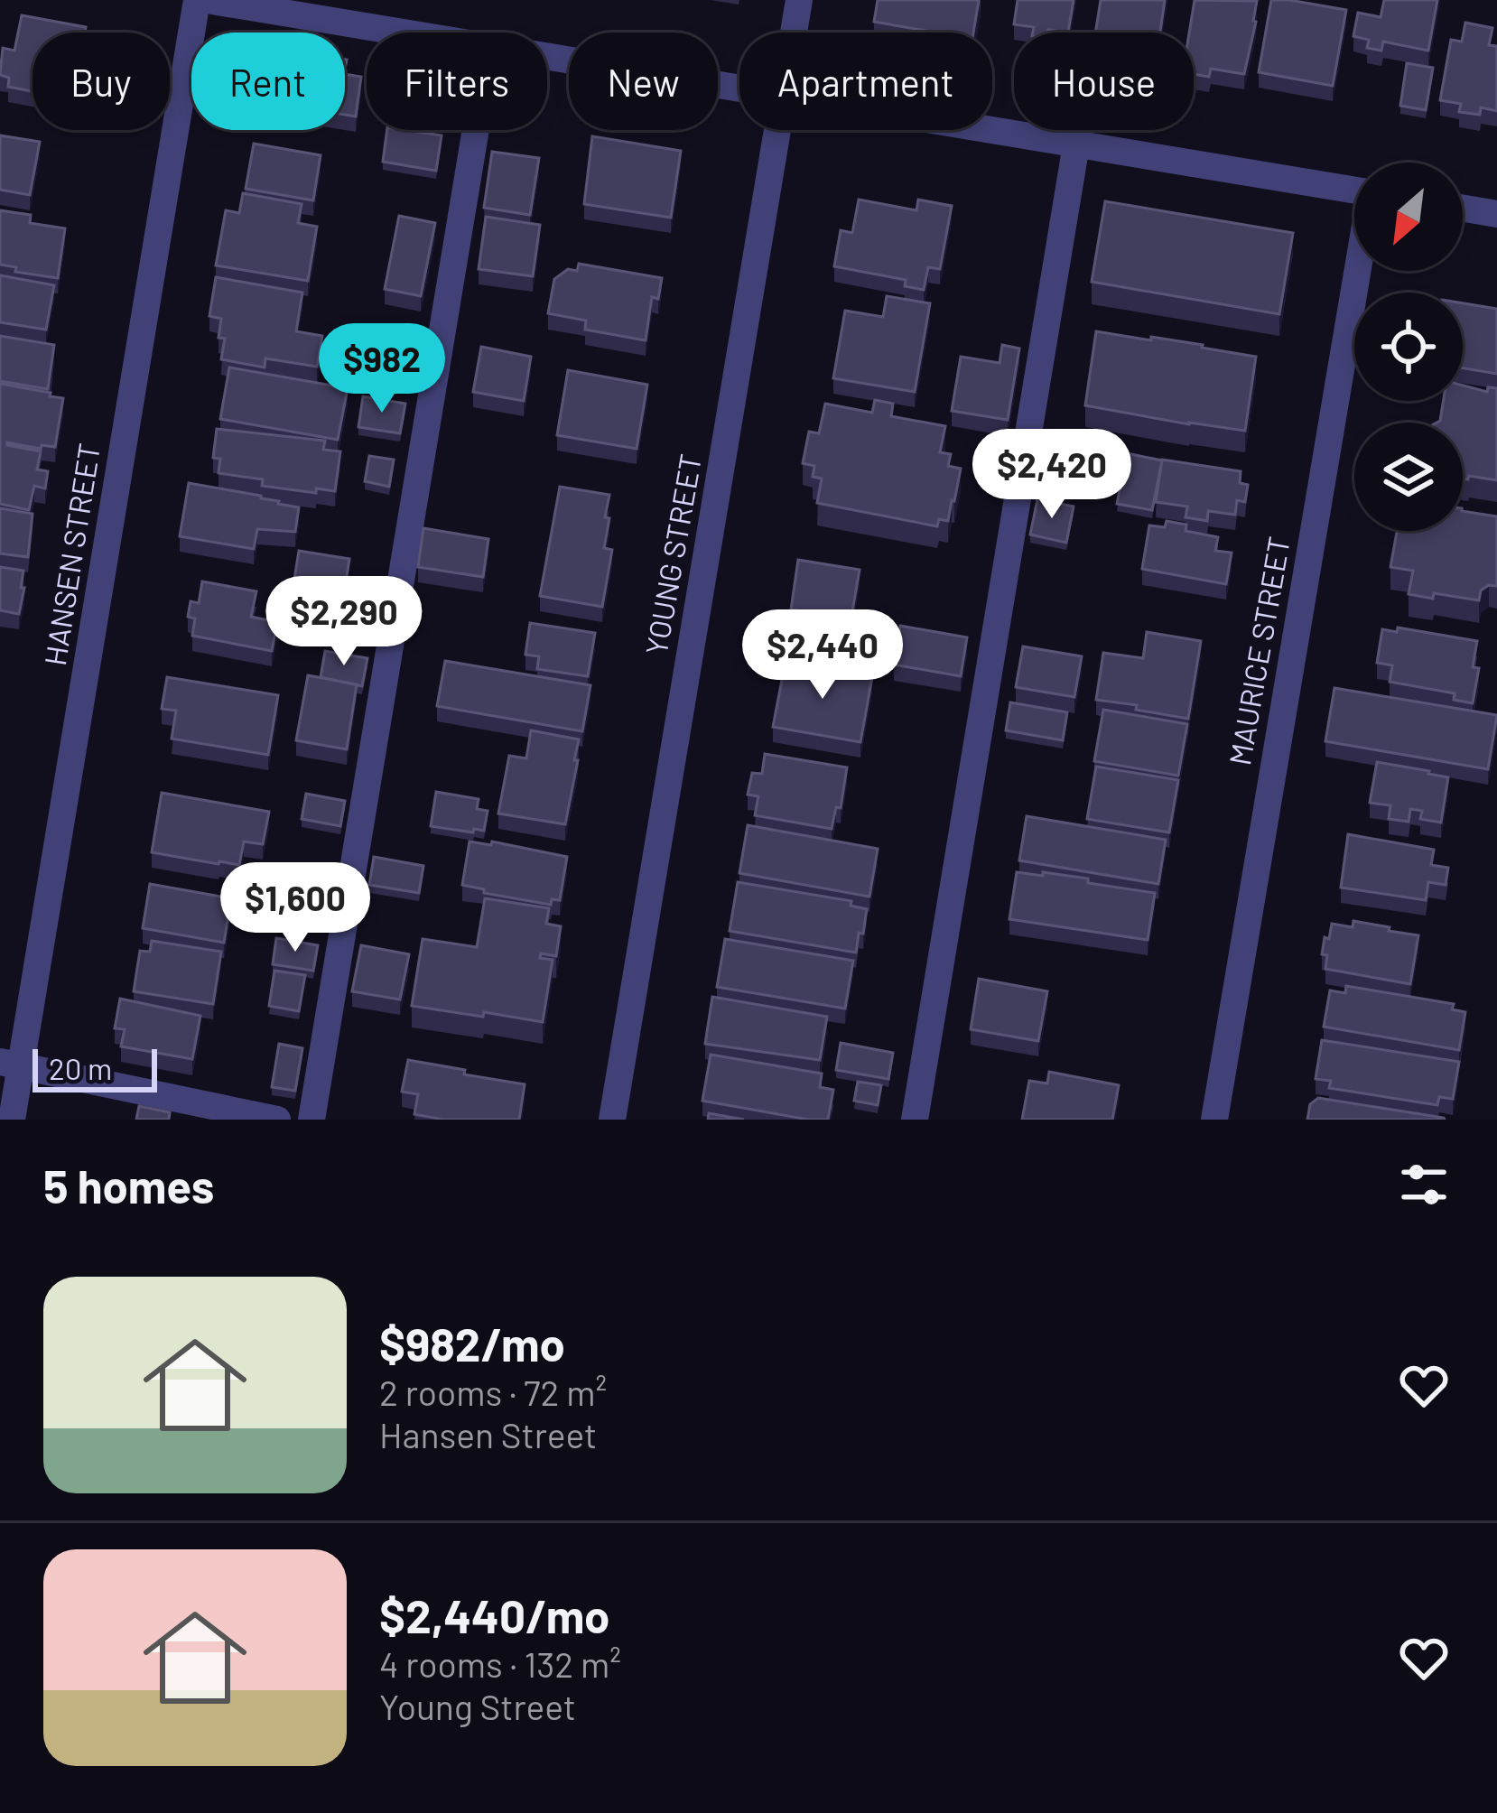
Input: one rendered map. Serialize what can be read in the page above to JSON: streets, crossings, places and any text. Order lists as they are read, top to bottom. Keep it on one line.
{"streets":{"street":["HANSEN STREET","YOUNG STREET","MAURICE STREET"]},"scale_bar":"20 m","north":"bottom left","page":{"chip":["Buy","Rent","Filters","New","Apartment","House"],"price":["$982","$2,420","$2,290","$2,440","$1,600"],"scale":"20 m","heading":"5 homes","list":[{"name":"$982/mo","note":"2 rooms · 72 m² · Hansen Street"},{"name":"$2,440/mo","note":"4 rooms · 132 m² · Young Street"}]}}
